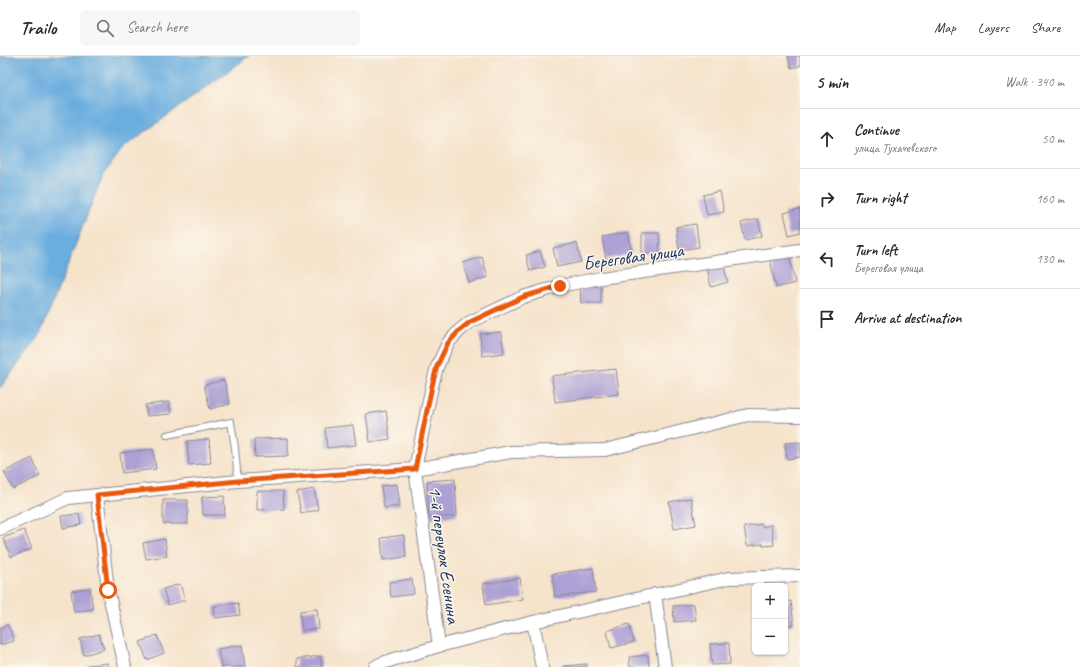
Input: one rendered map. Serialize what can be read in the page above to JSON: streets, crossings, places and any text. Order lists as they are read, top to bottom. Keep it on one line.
{"streets":{"street":["Береговая улица","1-й переулок Есенина"]},"crossings":[["Береговая улица","1-й переулок Есенина"]],"page":{"header":"Trailo","search":"Search here","nav":["Map","Layers","Share"],"heading":["5 min","Walk · 340 m"],"list":[["Continue","улица Тухачевского","50 m"],["Turn right","160 m"],["Turn left","Береговая улица","130 m"],"Arrive at destination"],"map_buttons":["+","−"]}}
